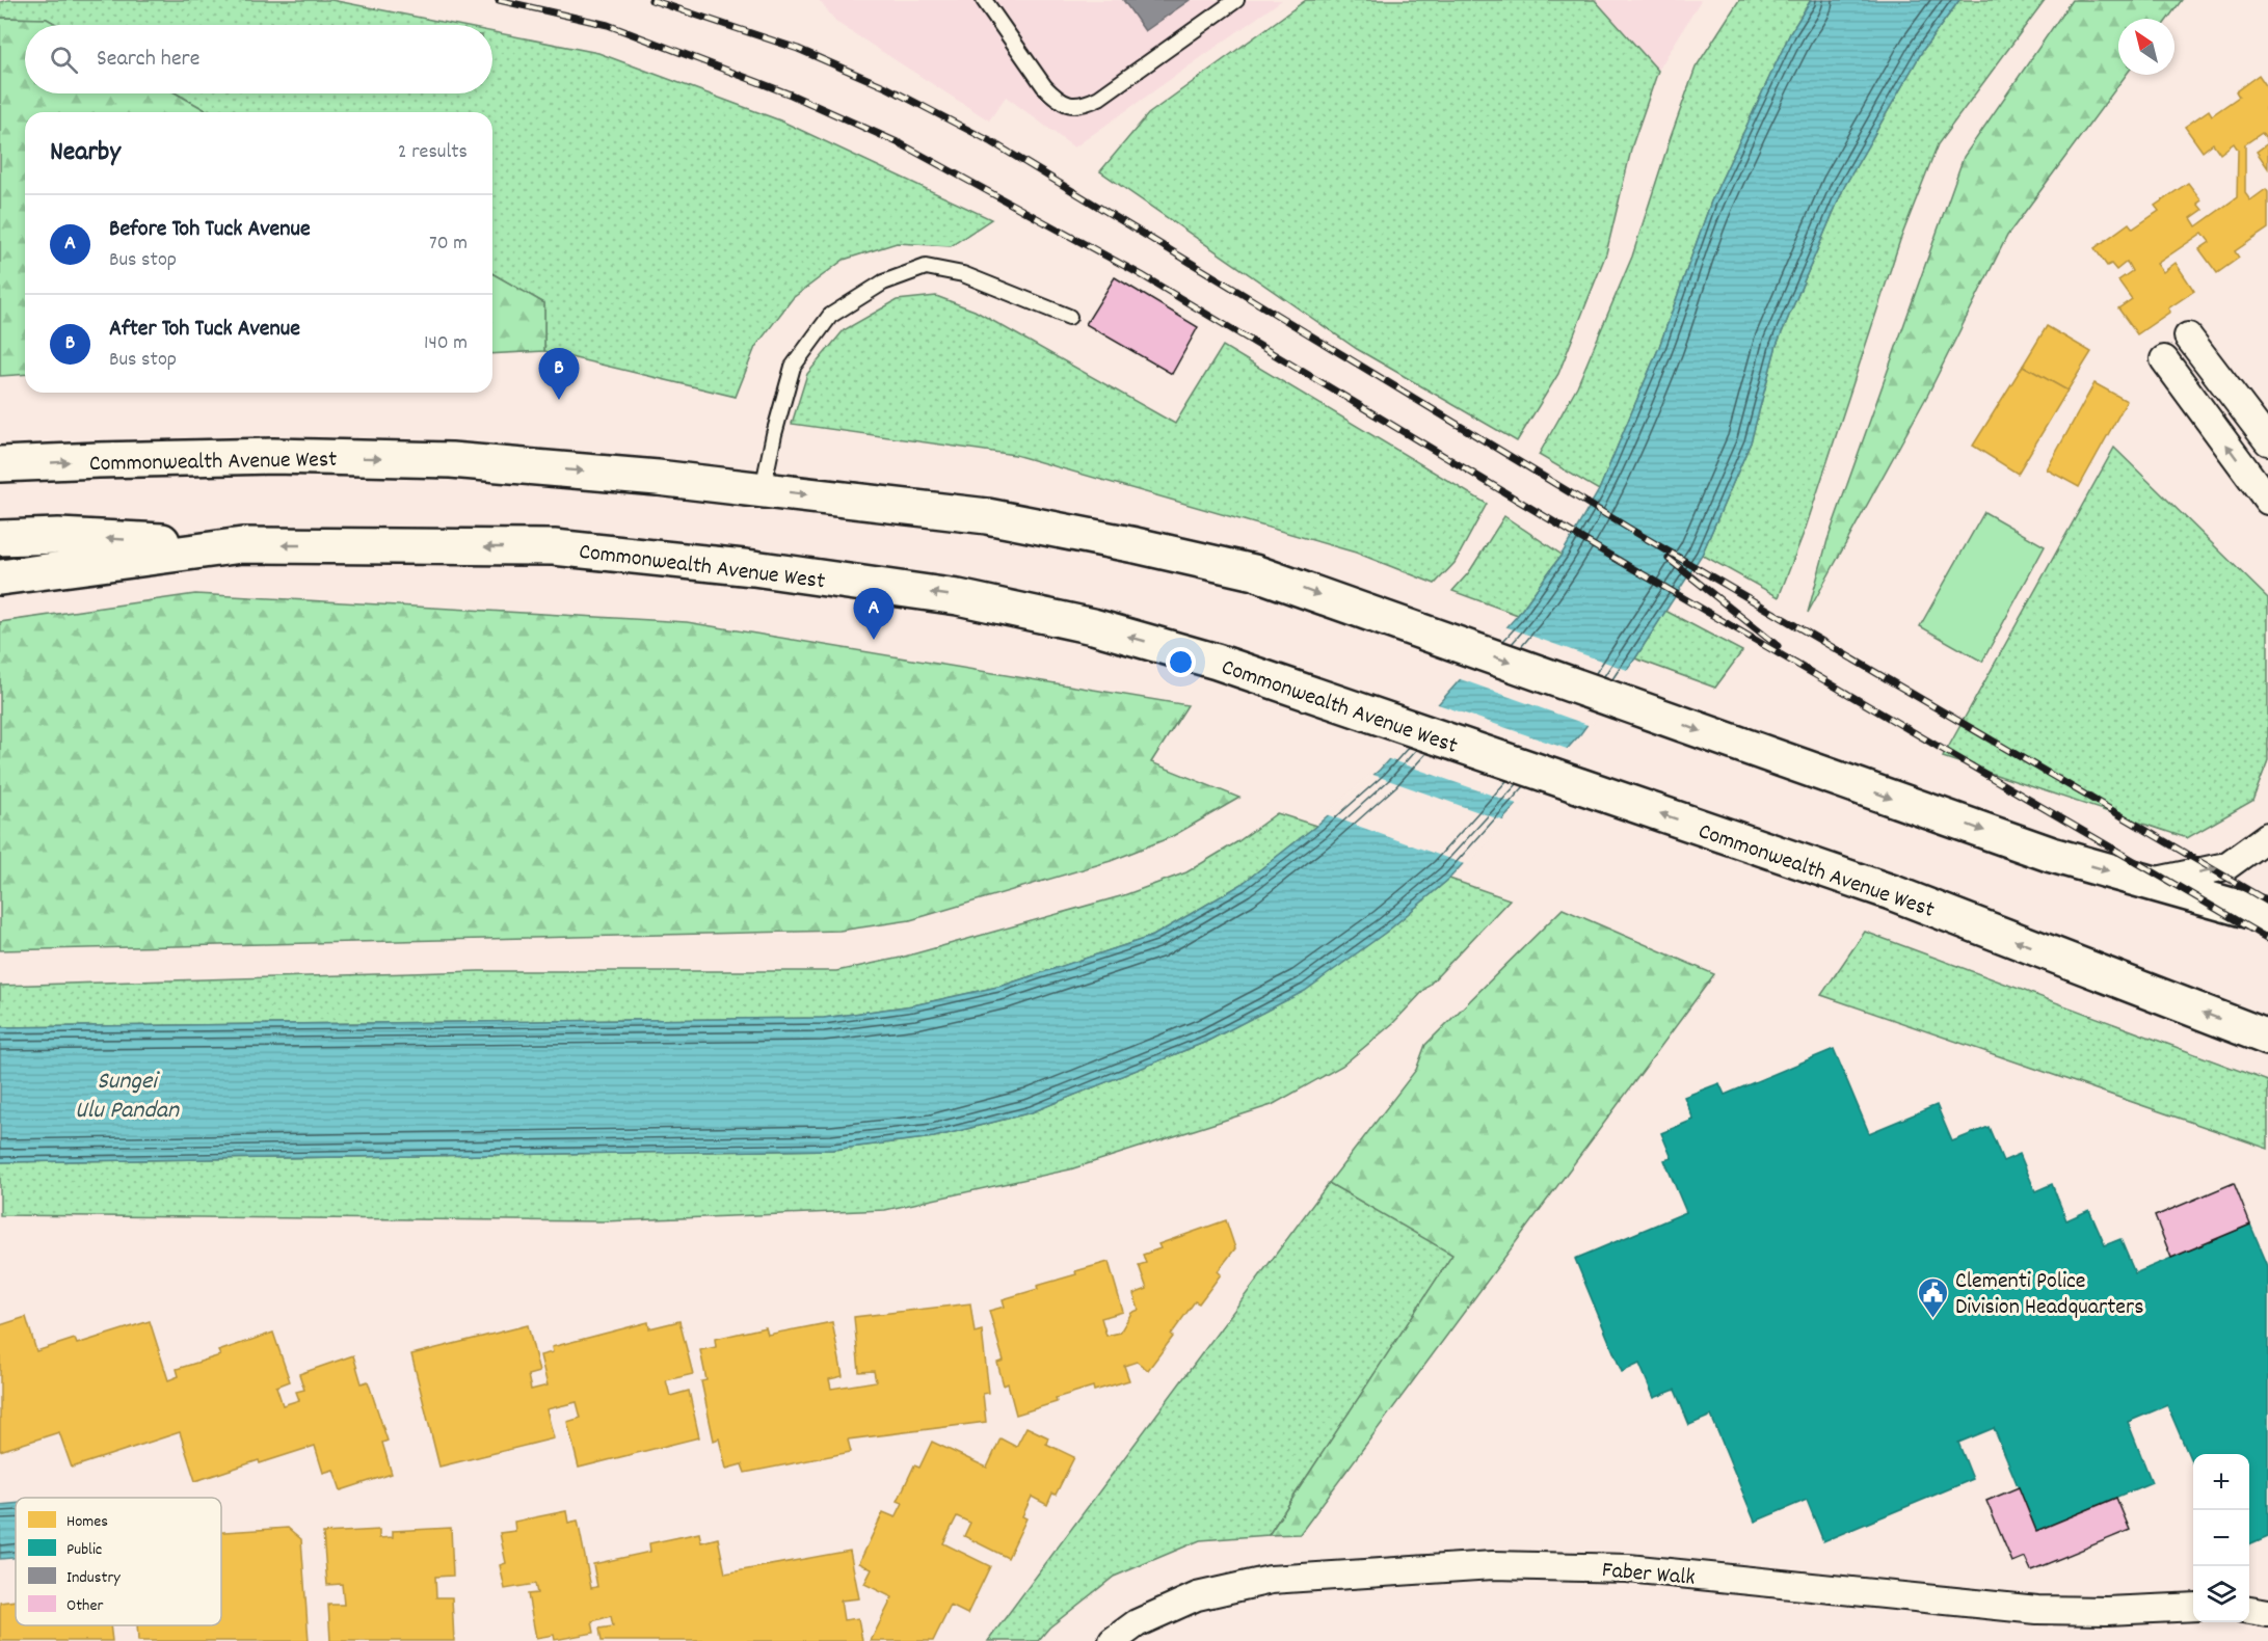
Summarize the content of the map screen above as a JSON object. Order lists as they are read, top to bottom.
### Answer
{
  "streets": {
    "main road": ["Commonwealth Avenue West"],
    "street": ["Faber Walk"]
  },
  "water": ["Sungei Ulu Pandan"],
  "places": {
    "public building": ["Clementi Police Division Headquarters"]
  },
  "legend": [
    "Homes",
    "Public",
    "Industry",
    "Other"
  ],
  "north": "top left",
  "page": {
    "search": "Search here",
    "heading": ["Nearby", "2 results"],
    "list": [
      {
        "mark": "A",
        "name": "Before Toh Tuck Avenue",
        "note": "Bus stop",
        "value": "70 m"
      },
      {
        "mark": "B",
        "name": "After Toh Tuck Avenue",
        "note": "Bus stop",
        "value": "140 m"
      }
    ],
    "pins": ["B", "A"],
    "map_buttons": ["+", "−"]
  }
}
